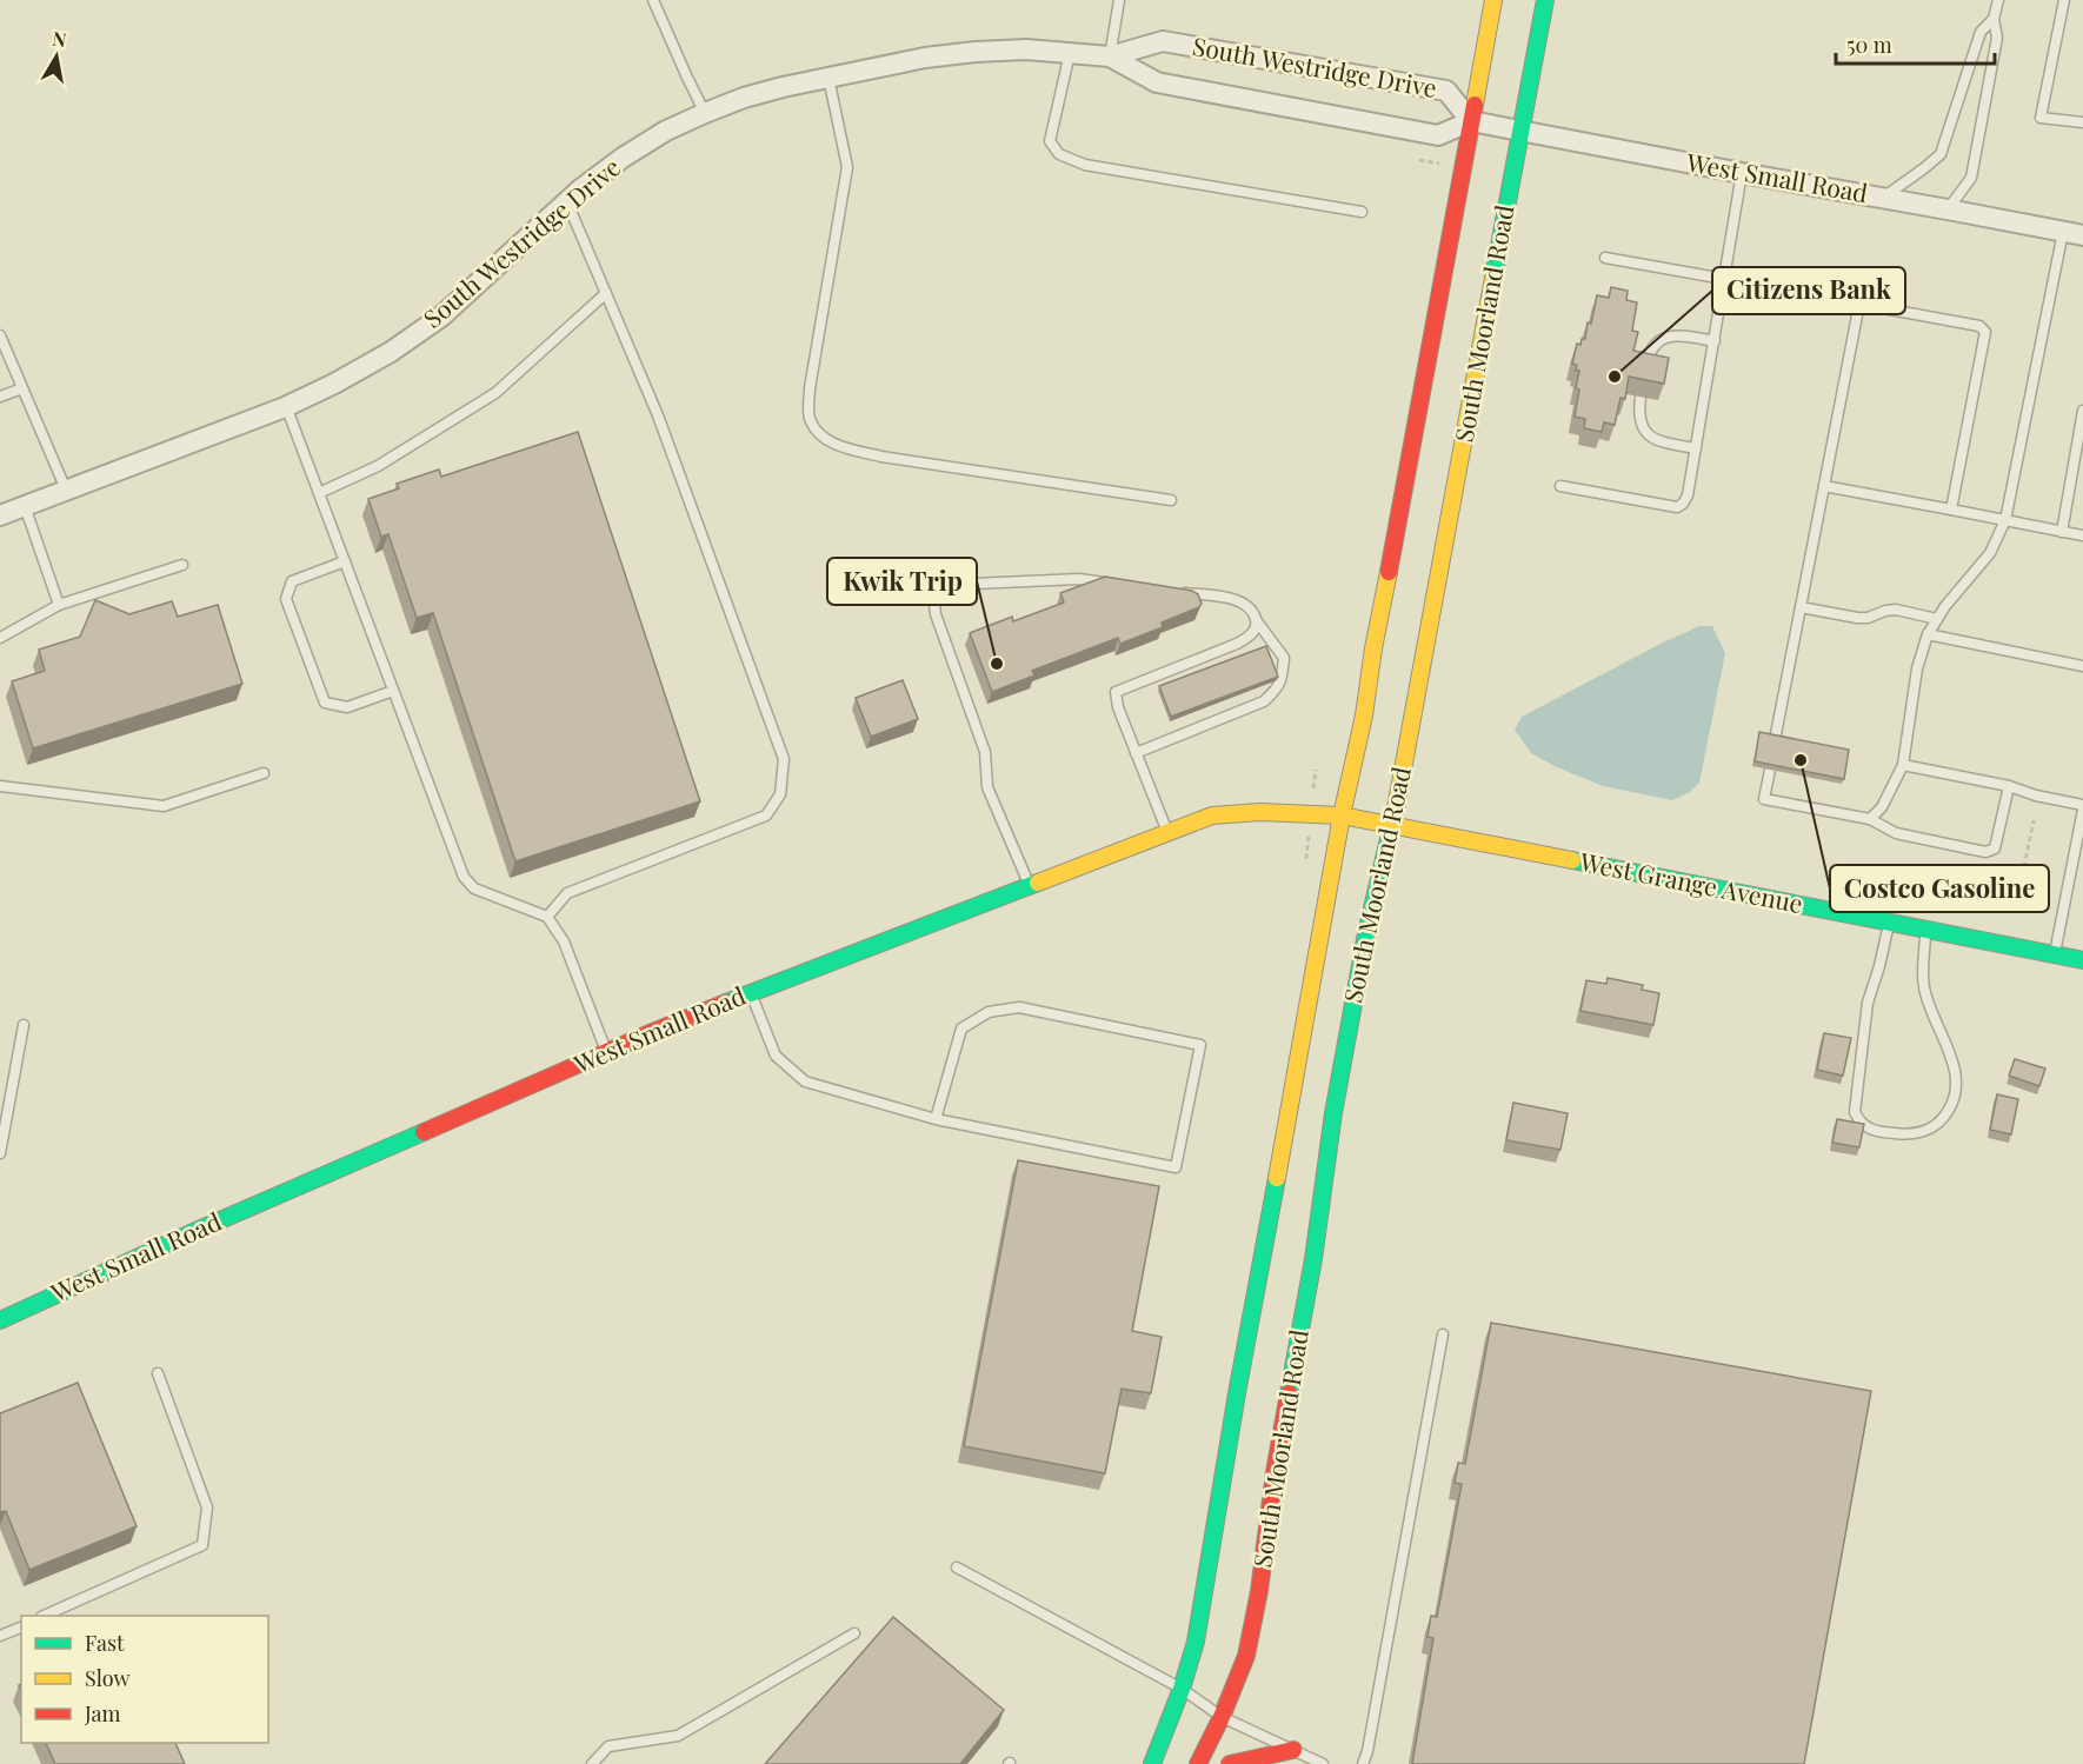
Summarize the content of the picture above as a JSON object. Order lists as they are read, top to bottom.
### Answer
{
  "streets": {
    "main road": ["West Small Road", "South Moorland Road", "West Grange Avenue"],
    "street": ["South Westridge Drive"]
  },
  "crossings": [
    ["South Westridge Drive", "West Small Road"],
    ["South Westridge Drive", "South Moorland Road"],
    ["West Small Road", "South Moorland Road"],
    ["West Small Road", "West Grange Avenue"],
    ["South Moorland Road", "West Grange Avenue"]
  ],
  "places": ["Citizens Bank", "Kwik Trip", "Costco Gasoline"],
  "legend": ["Fast", "Slow", "Jam"],
  "scale_bar": "50 m",
  "north": "top"
}
